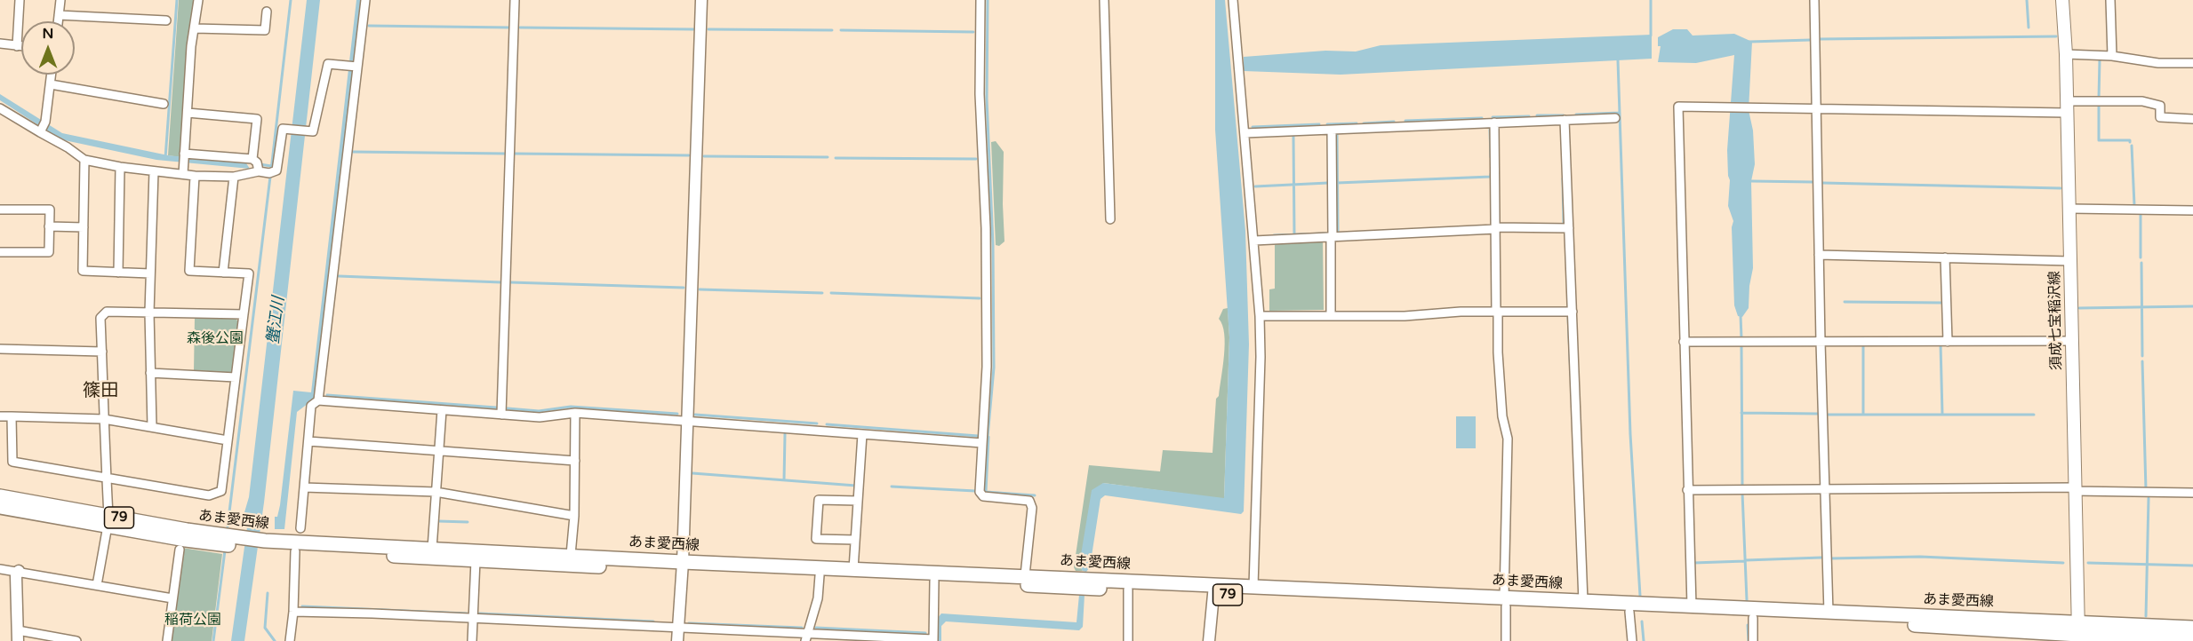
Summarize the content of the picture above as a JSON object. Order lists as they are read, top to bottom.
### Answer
{
  "streets": {
    "main road": ["須成七宝稲沢線", "79", "あま愛西線"]
  },
  "crossings": [
    ["須成七宝稲沢線", "あま愛西線"]
  ],
  "districts": ["篠田"],
  "water": ["蟹江川"],
  "parks": ["森後公園", "稲荷公園"],
  "north": "top"
}
